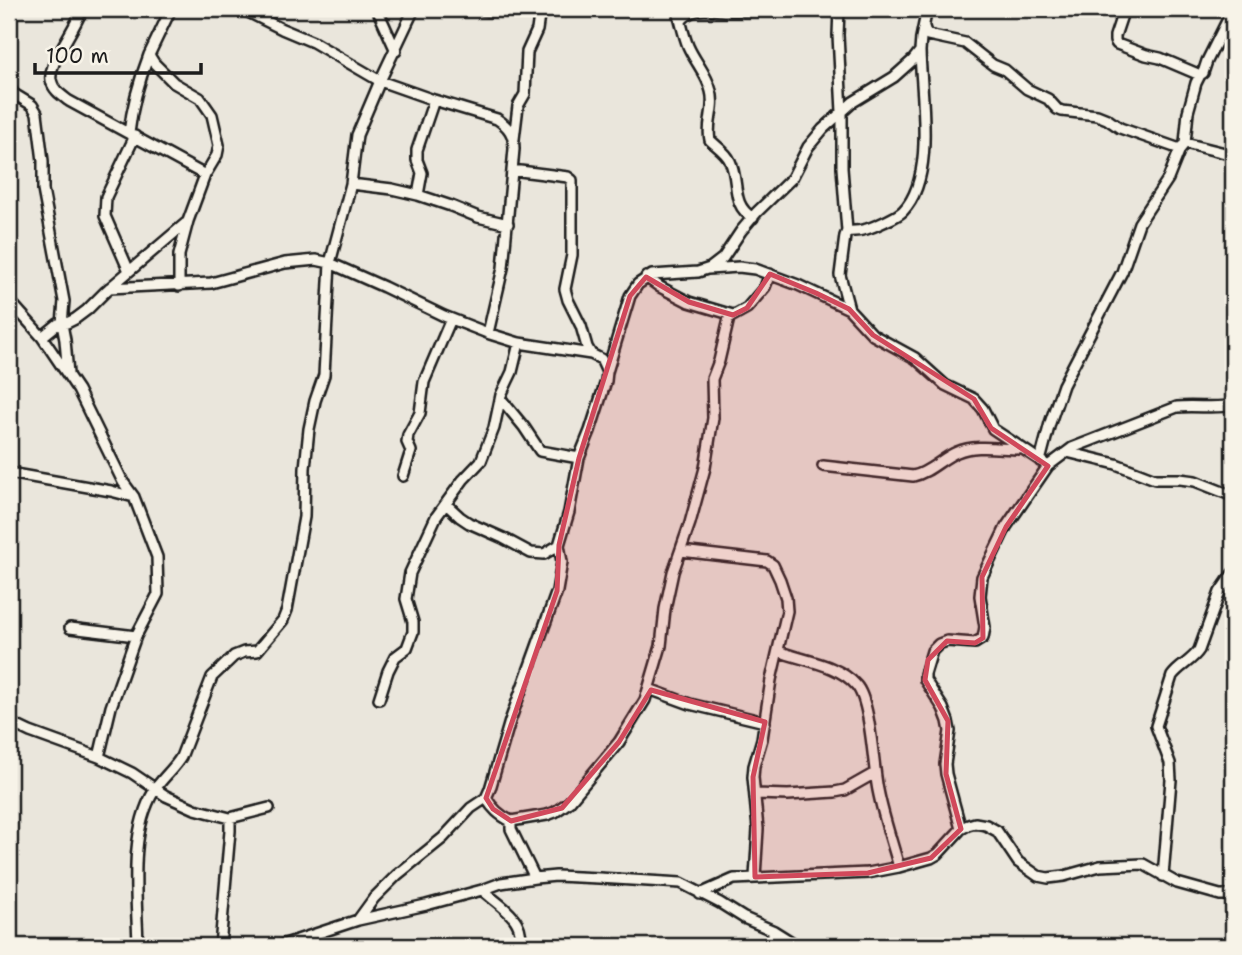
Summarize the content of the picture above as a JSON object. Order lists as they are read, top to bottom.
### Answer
{
  "scale_bar": "100 m"
}
